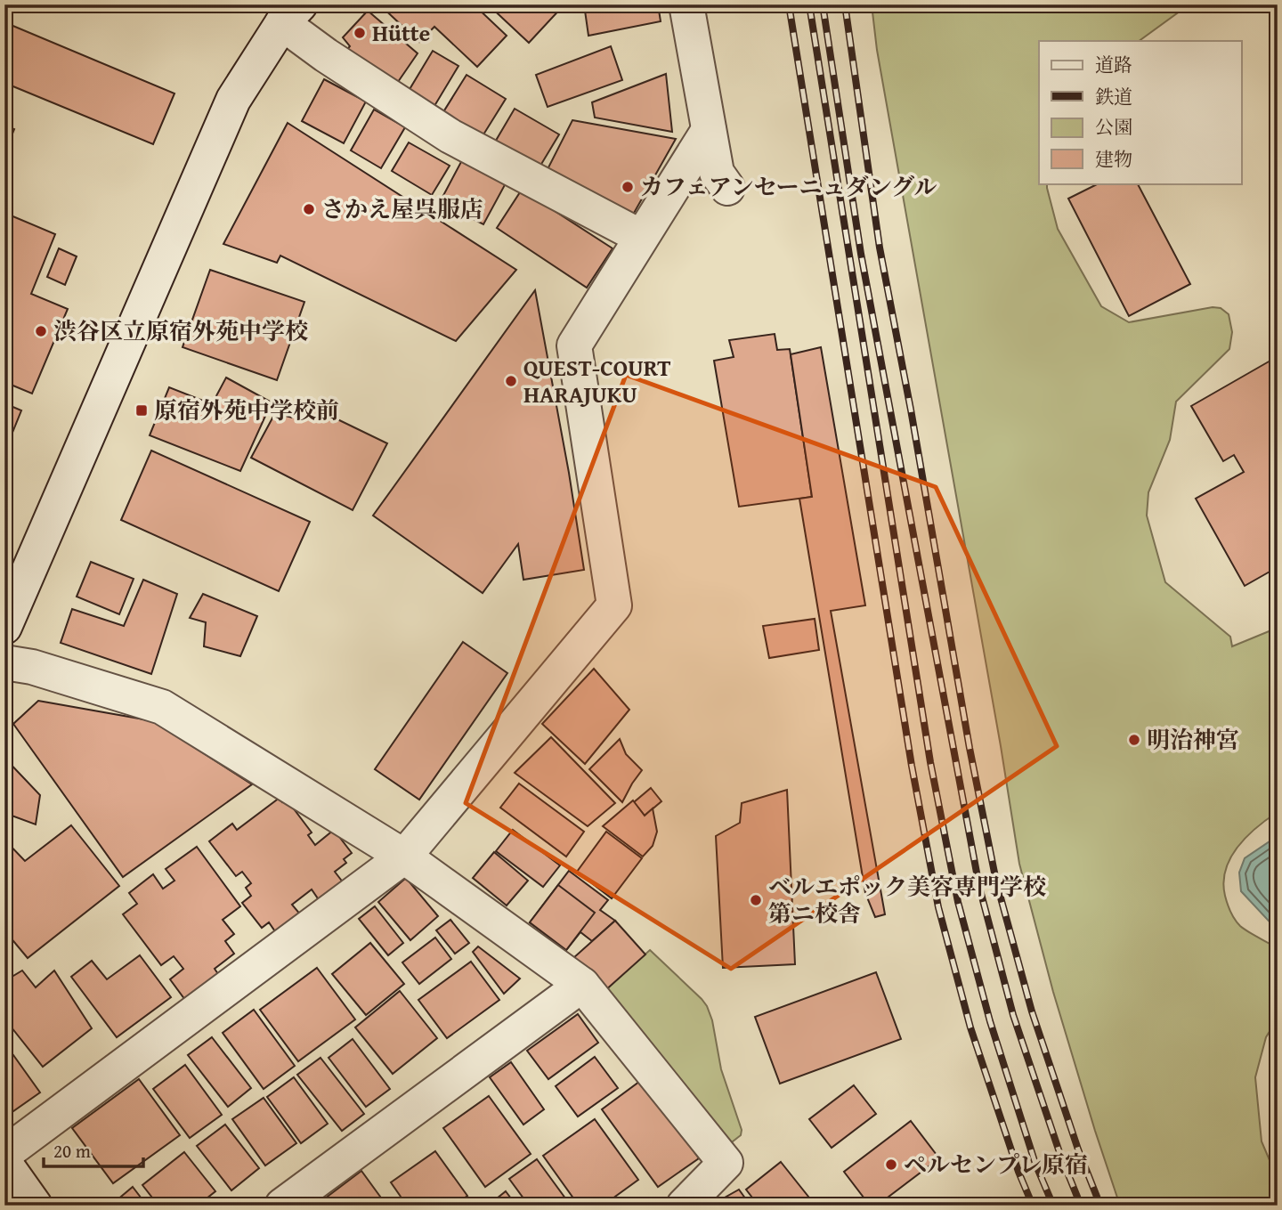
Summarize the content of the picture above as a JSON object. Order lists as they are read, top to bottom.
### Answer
{
  "places": {
    "other": [
      "Hütte",
      "カフェアンセーニュダングル",
      "さかえ屋呉服店",
      "渋谷区立原宿外苑中学校",
      "QUEST-COURT HARAJUKU",
      "明治神宮",
      "ベルエポック美容専門学校 第ニ校舎",
      "ペルセンプレ原宿"
    ],
    "transit": ["原宿外苑中学校前"]
  },
  "legend": [
    "道路",
    "鉄道",
    "公園",
    "建物"
  ],
  "scale_bar": "20 m"
}
